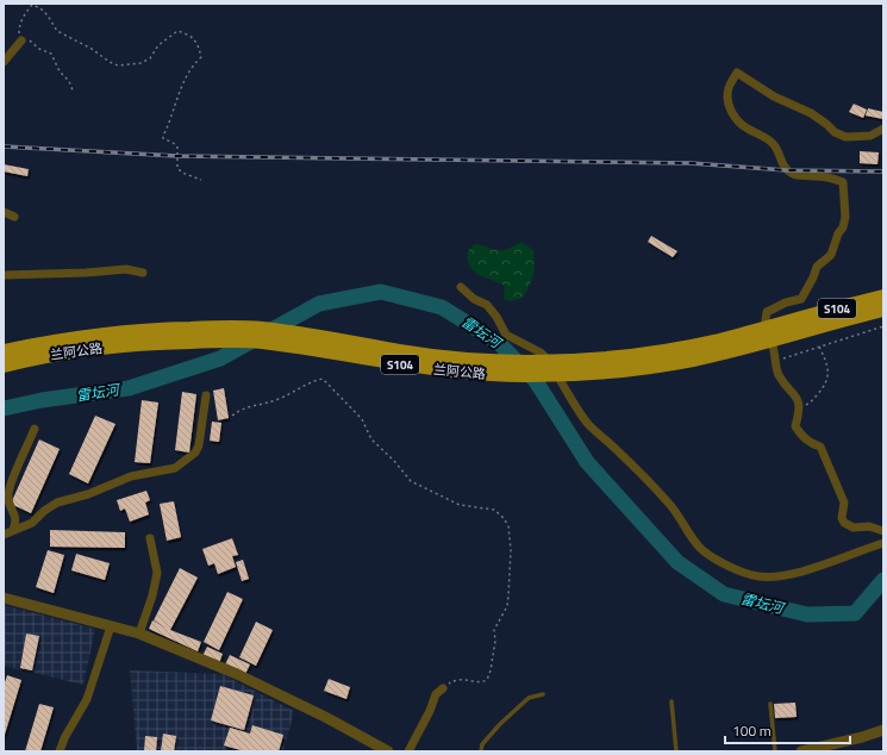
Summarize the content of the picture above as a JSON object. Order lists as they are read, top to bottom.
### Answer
{
  "streets": {
    "highway": ["S104", "兰阿公路"]
  },
  "water": ["雷坛河"],
  "scale_bar": "100 m"
}
